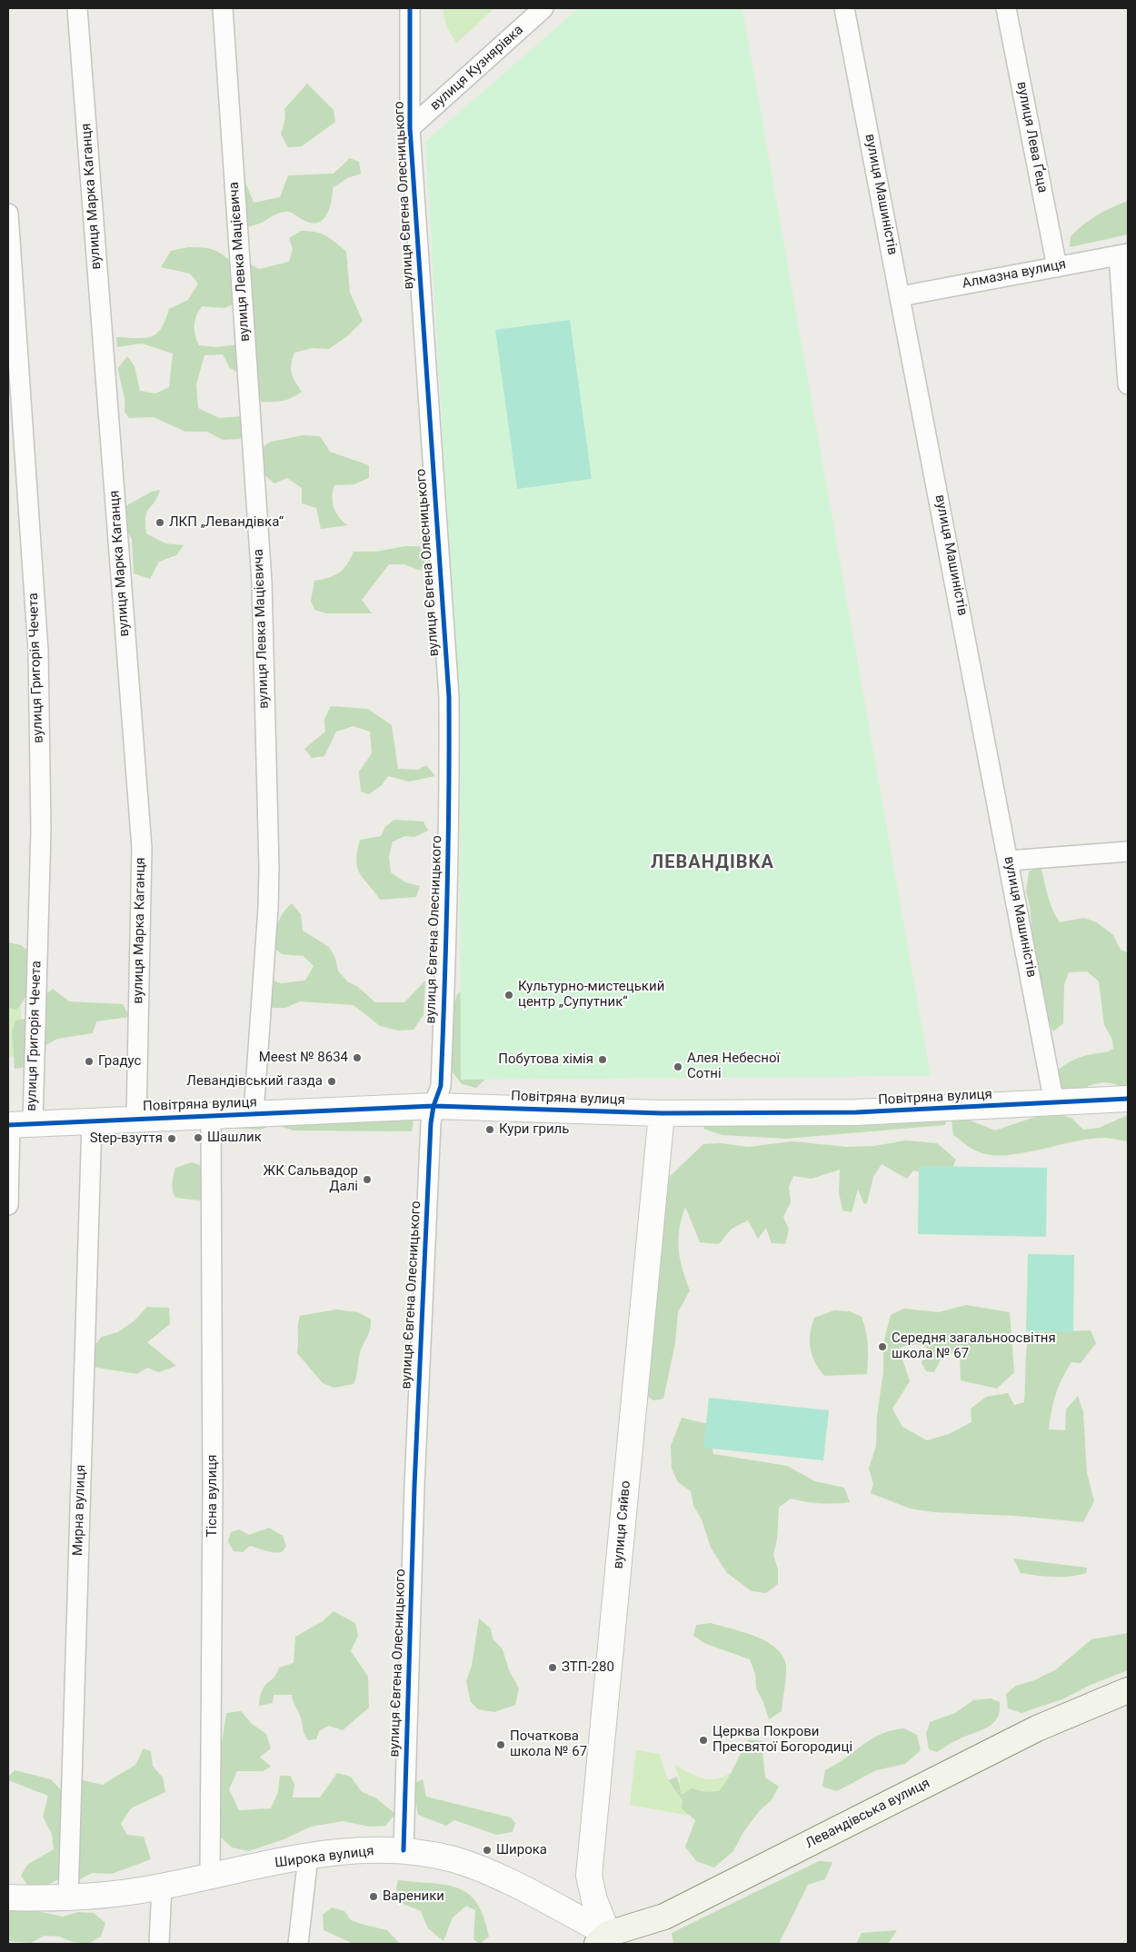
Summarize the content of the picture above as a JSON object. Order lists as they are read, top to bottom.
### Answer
{
  "streets": {
    "main road": ["Левандівська вулиця"],
    "street": [
      "вулиця Кузнярівка",
      "вулиця Лева Ґеца",
      "вулиця Машиністів",
      "вулиця Євгена Олесницького",
      "вулиця Марка Каганця",
      "вулиця Левка Мацієвича",
      "Алмазна вулиця",
      "вулиця Григорія Чечета",
      "Повітряна вулиця",
      "Тісна вулиця",
      "Мирна вулиця",
      "вулиця Сяйво",
      "Широка вулиця"
    ]
  },
  "crossings": [
    ["вулиця Кузнярівка", "вулиця Євгена Олесницького"],
    ["вулиця Лева Ґеца", "Алмазна вулиця"],
    ["вулиця Машиністів", "Алмазна вулиця"],
    ["вулиця Машиністів", "Повітряна вулиця"],
    ["вулиця Євгена Олесницького", "Повітряна вулиця"],
    ["вулиця Євгена Олесницького", "Широка вулиця"],
    ["вулиця Марка Каганця", "Повітряна вулиця"],
    ["вулиця Левка Мацієвича", "Повітряна вулиця"],
    ["вулиця Григорія Чечета", "Повітряна вулиця"],
    ["Повітряна вулиця", "Тісна вулиця"],
    ["Повітряна вулиця", "Мирна вулиця"],
    ["Повітряна вулиця", "вулиця Сяйво"],
    ["Тісна вулиця", "Широка вулиця"],
    ["Мирна вулиця", "Широка вулиця"],
    ["вулиця Сяйво", "Левандівська вулиця"],
    ["вулиця Сяйво", "Широка вулиця"],
    ["Левандівська вулиця", "Широка вулиця"]
  ],
  "districts": ["ЛЕВАНДІВКА"],
  "places": [
    "ЛКП „Левандівка“",
    "Культурно-мистецький центр „Супутник“",
    "Meest № 8634",
    "Побутова хімія",
    "Градус",
    "Алея Небесної Сотні",
    "Левандівський газда",
    "Кури гриль",
    "Шашлик",
    "Step-взуття",
    "ЖК Сальвадор Далі",
    "Середня загальноосвітня школа № 67",
    "ЗТП-280",
    "Церква Покрови Пресвятої Богородиці",
    "Початкова школа № 67",
    "Широка",
    "Вареники"
  ]
}
